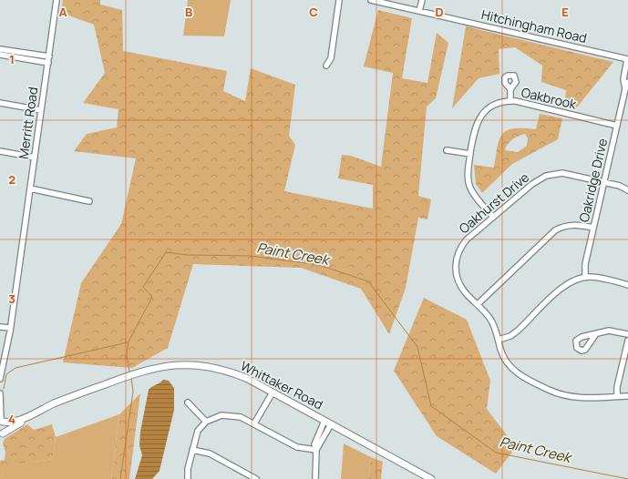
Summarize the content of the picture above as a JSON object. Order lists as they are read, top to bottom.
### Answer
{
  "streets": {
    "main road": ["Whittaker Road"],
    "street": [
      "Hitchingham Road",
      "Oakbrook",
      "Merritt Road",
      "Oakridge Drive",
      "Oakhurst Drive"
    ]
  },
  "crossings": [
    ["Hitchingham Road", "Oakridge Drive"],
    ["Oakbrook", "Oakridge Drive"],
    ["Oakbrook", "Oakhurst Drive"],
    ["Oakridge Drive", "Oakhurst Drive"]
  ],
  "water": ["Paint Creek"],
  "grid": {
    "columns": [
      "A",
      "B",
      "C",
      "D",
      "E"
    ],
    "rows": [
      "1",
      "2",
      "3",
      "4"
    ]
  }
}
